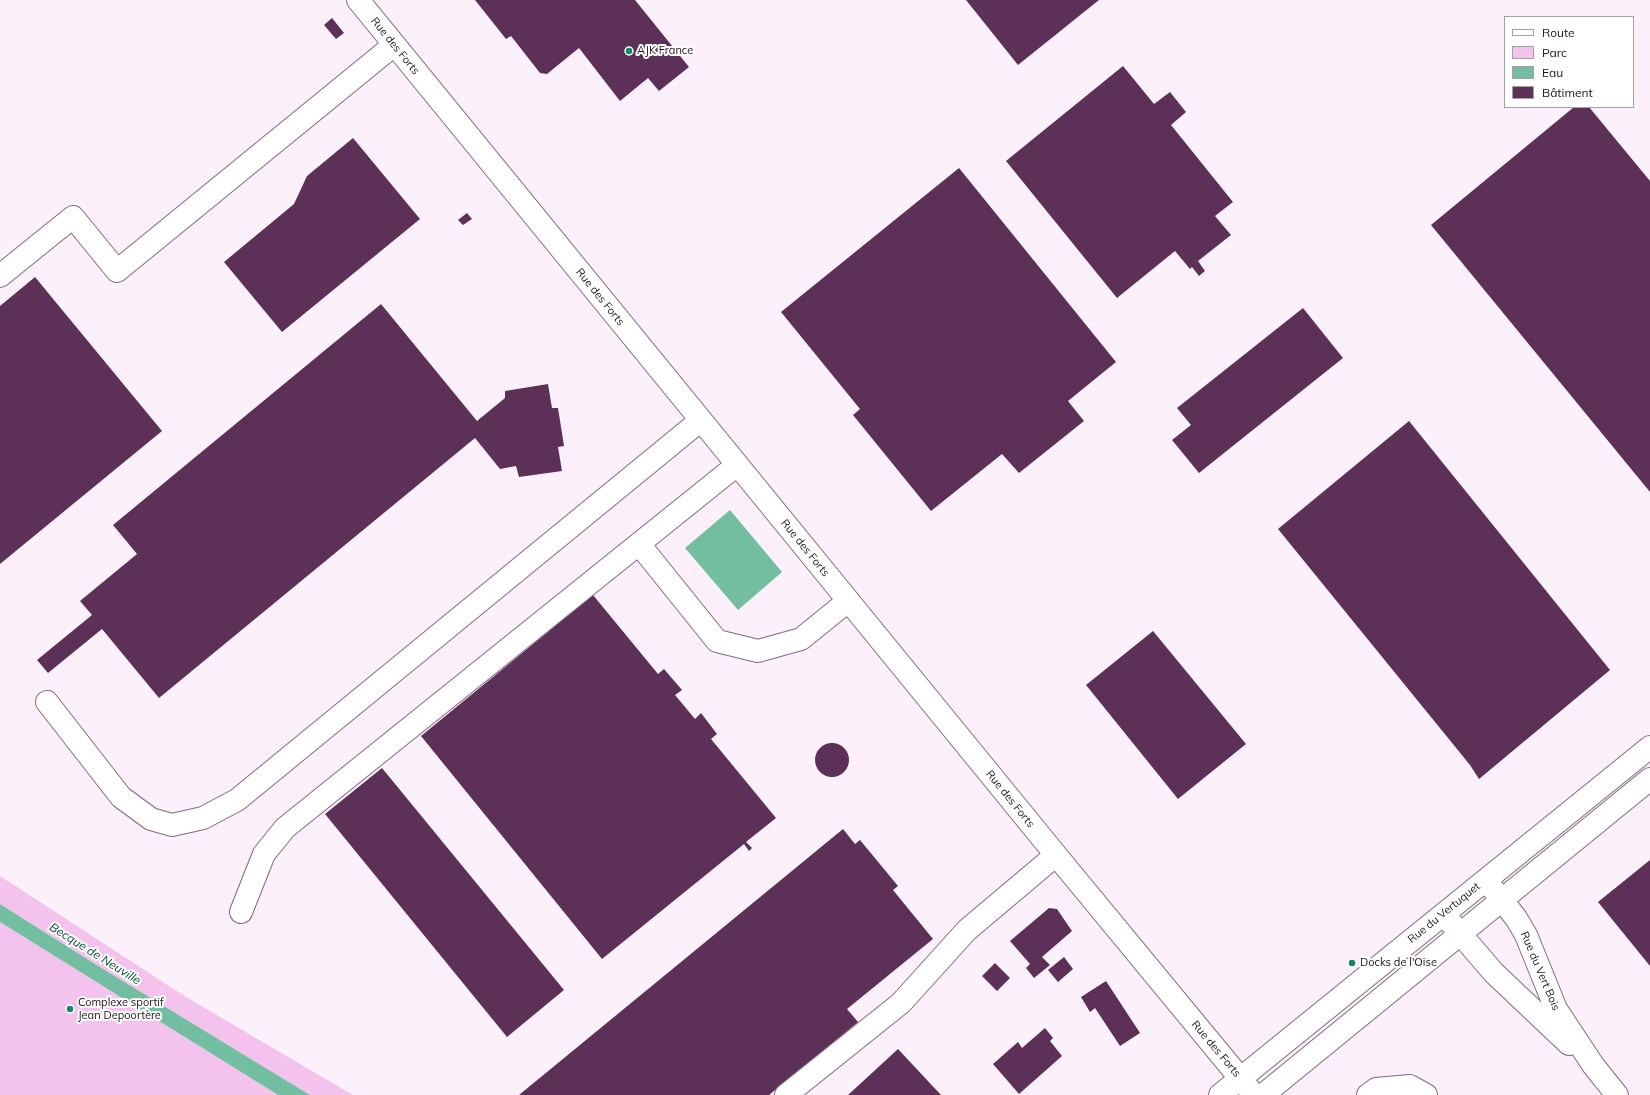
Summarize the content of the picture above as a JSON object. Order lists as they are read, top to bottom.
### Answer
{
  "streets": {
    "street": ["Rue des Forts", "Rue du Vertuquet", "Rue du Vert Bois"]
  },
  "crossings": [
    ["Rue des Forts", "Rue du Vertuquet"],
    ["Rue du Vertuquet", "Rue du Vert Bois"]
  ],
  "water": ["Becque de Neuville"],
  "places": ["AJK France", "Docks de l'Oise", "Complexe sportif Jean Depoortère"],
  "legend": [
    "Route",
    "Parc",
    "Eau",
    "Bâtiment"
  ]
}
